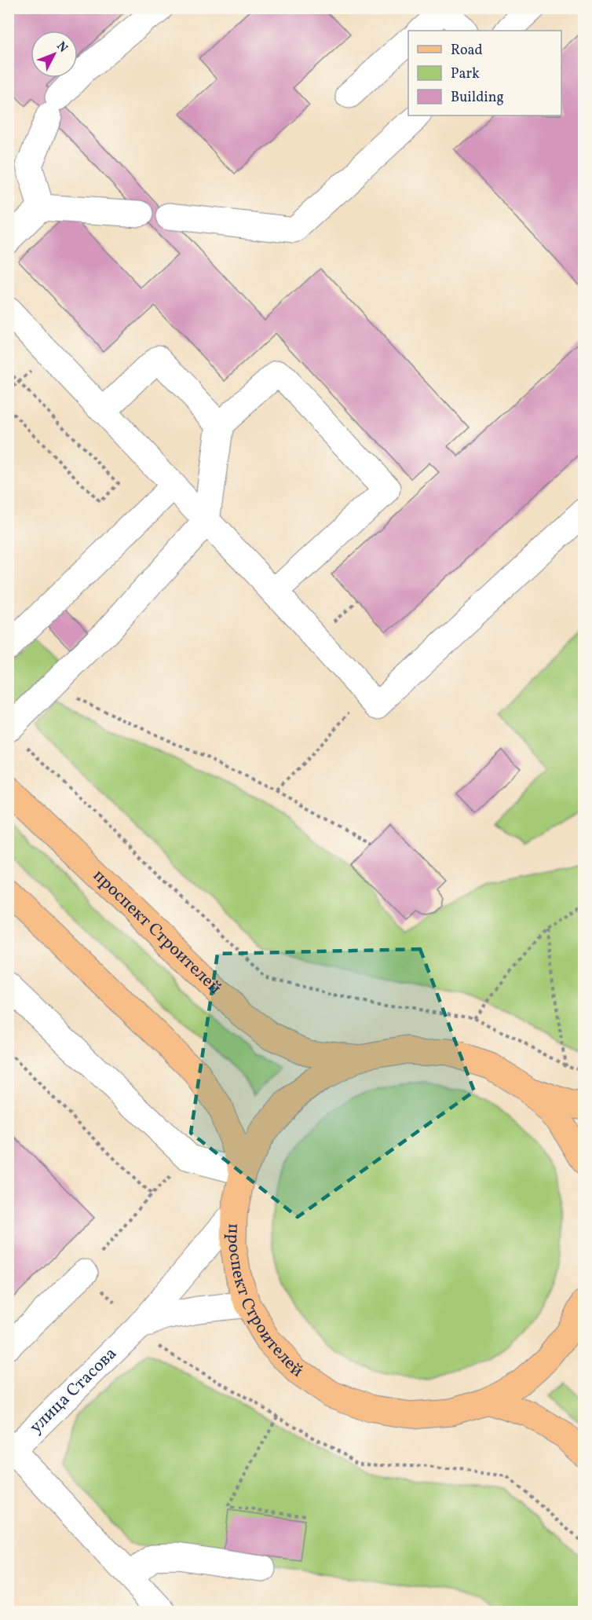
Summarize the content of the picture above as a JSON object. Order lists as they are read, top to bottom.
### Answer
{
  "streets": {
    "main road": ["проспект Строителей"],
    "street": ["улица Стасова"]
  },
  "crossings": [
    ["проспект Строителей", "улица Стасова"]
  ],
  "legend": ["Road", "Park", "Building"],
  "north": "top right"
}
